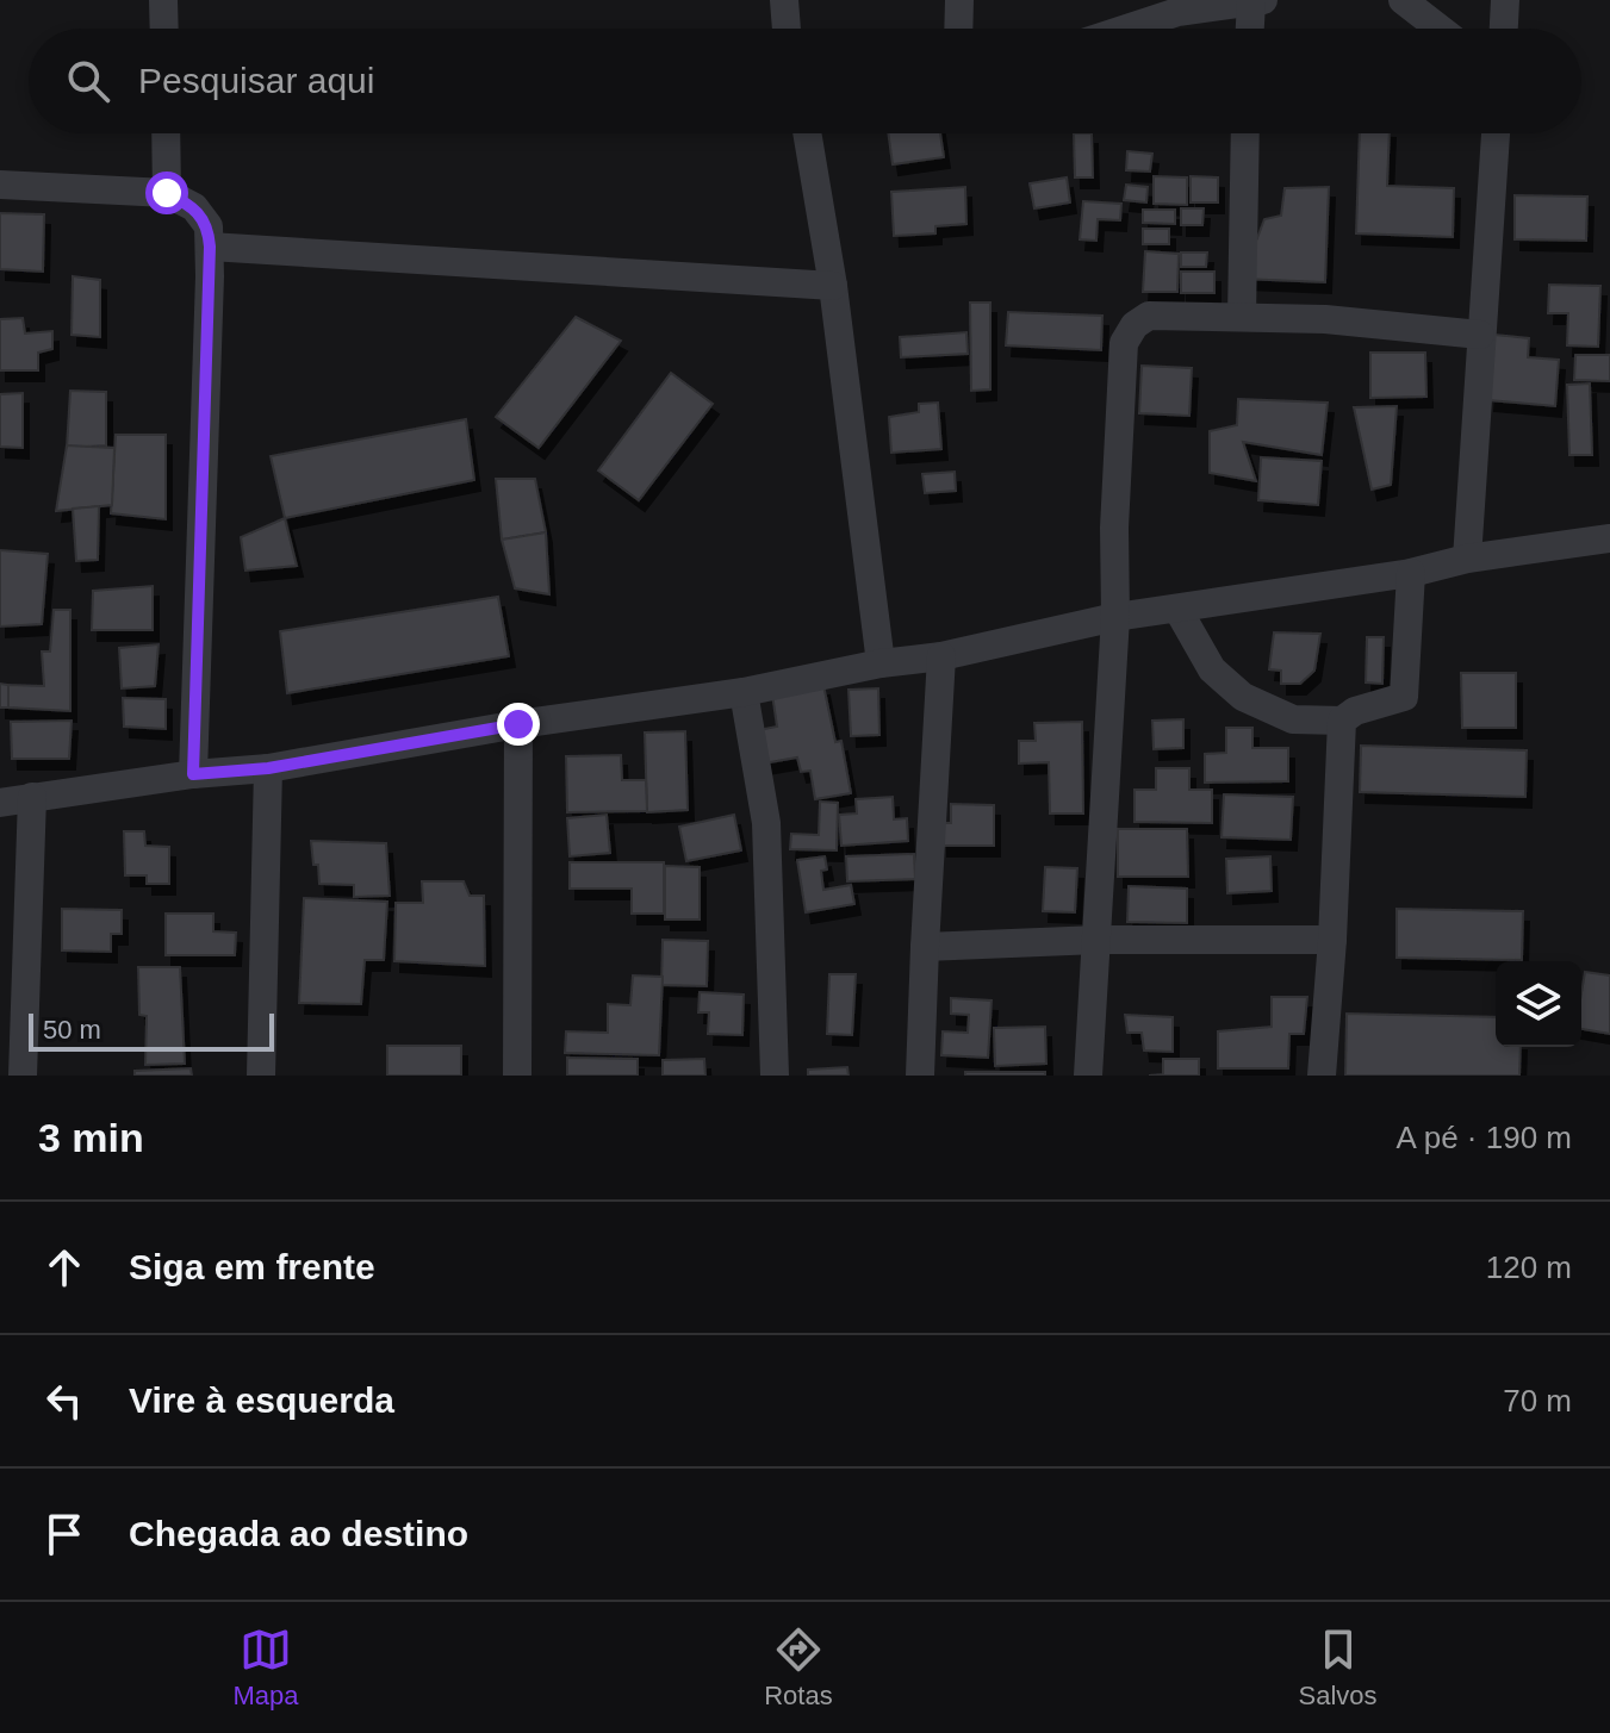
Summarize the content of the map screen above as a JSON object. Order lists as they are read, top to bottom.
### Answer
{
  "scale_bar": "50 m",
  "page": {
    "search": "Pesquisar aqui",
    "scale": "50 m",
    "heading": ["3 min", "A pé · 190 m"],
    "list": [
      ["Siga em frente", "120 m"],
      ["Vire à esquerda", "70 m"],
      "Chegada ao destino"
    ],
    "nav": ["Mapa", "Rotas", "Salvos"]
  }
}
